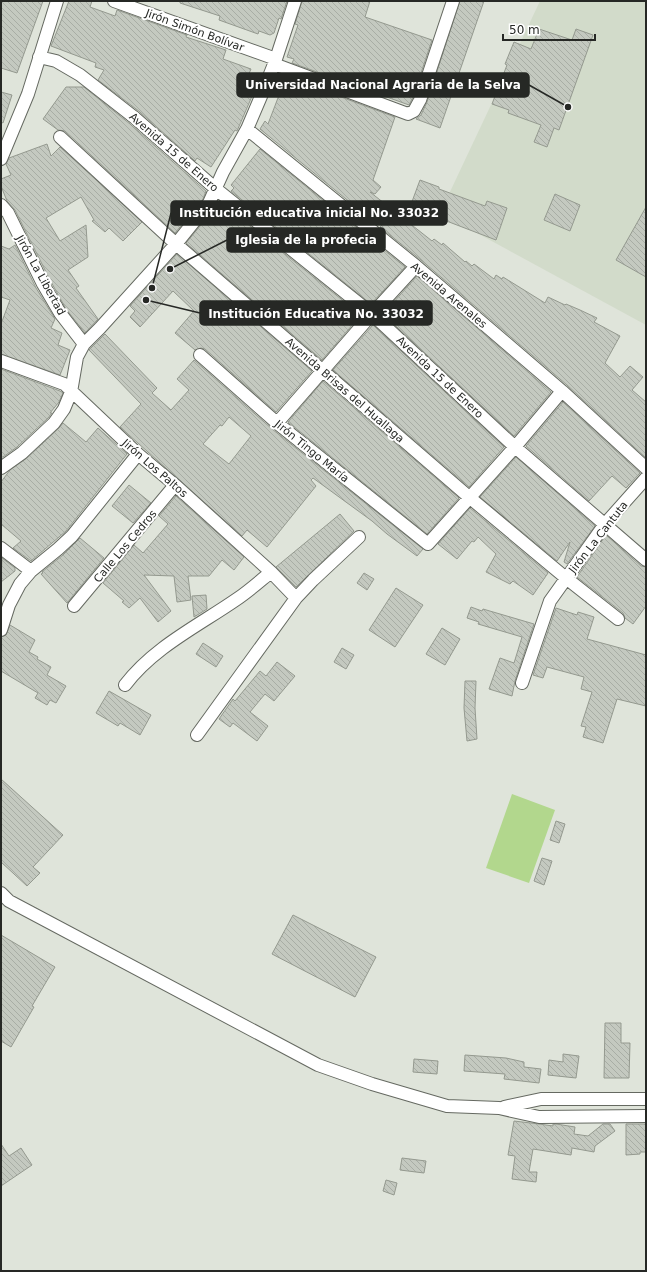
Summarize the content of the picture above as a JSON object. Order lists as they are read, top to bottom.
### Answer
{
  "streets": {
    "street": [
      "Jirón Simón Bolívar",
      "Avenida 15 de Enero",
      "Jirón La Libertad",
      "Avenida Arenales",
      "Avenida Brisas del Huallaga",
      "Jirón Tingo María",
      "Jirón Los Paltos",
      "Jirón La Cantuta",
      "Calle Los Cedros"
    ]
  },
  "crossings": [
    ["Avenida 15 de Enero", "Jirón La Cantuta"],
    ["Avenida Brisas del Huallaga", "Jirón Tingo María"],
    ["Avenida Brisas del Huallaga", "Jirón La Cantuta"],
    ["Jirón Los Paltos", "Calle Los Cedros"]
  ],
  "places": [
    "Universidad Nacional Agraria de la Selva",
    "Iglesia de la profecia",
    "Institución educativa inicial No. 33032",
    "Institución Educativa No. 33032"
  ],
  "scale_bar": "50 m"
}
